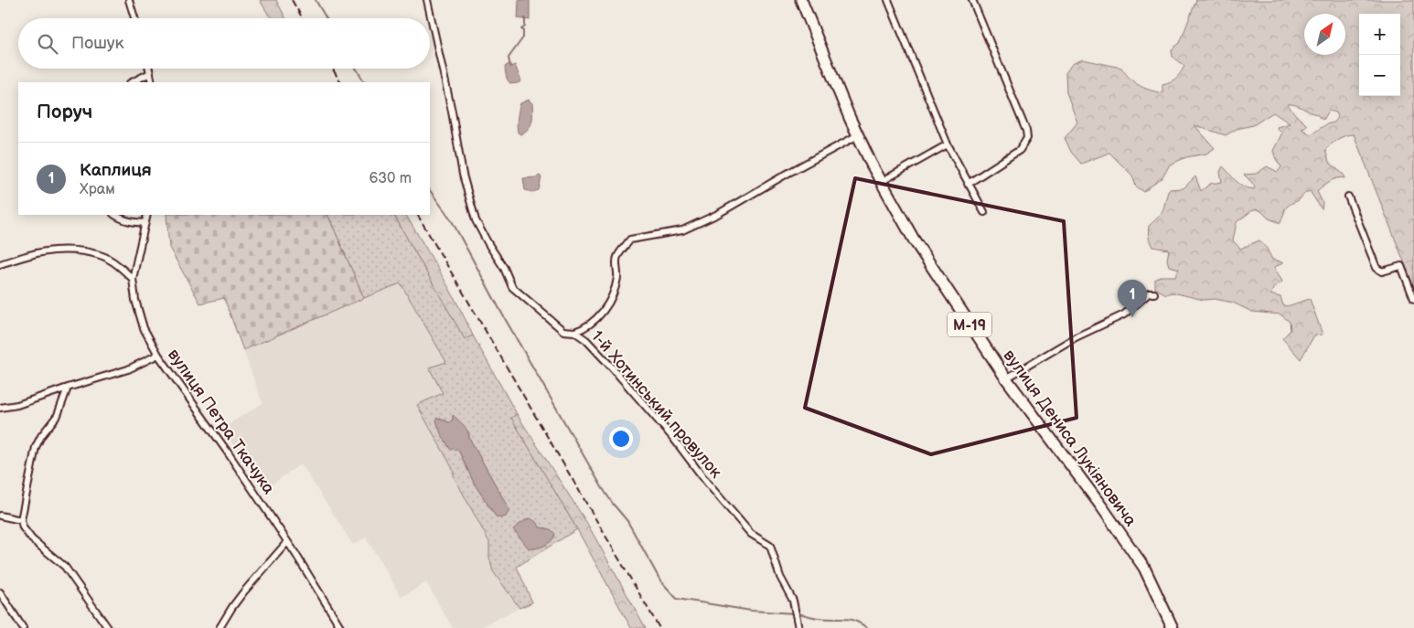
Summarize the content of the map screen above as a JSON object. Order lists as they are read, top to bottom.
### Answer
{
  "streets": {
    "highway": ["М-19", "вулиця Дениса Лукіяновича"],
    "street": ["1-й Хотинський провулок", "вулиця Петра Ткачука"]
  },
  "north": "top right",
  "page": {
    "map_buttons": ["+", "−"],
    "search": "Пошук",
    "heading": "Поруч",
    "list": [
      {
        "mark": "1",
        "name": "Каплиця",
        "note": "Храм",
        "value": "630 m"
      }
    ],
    "pins": "1"
  }
}
